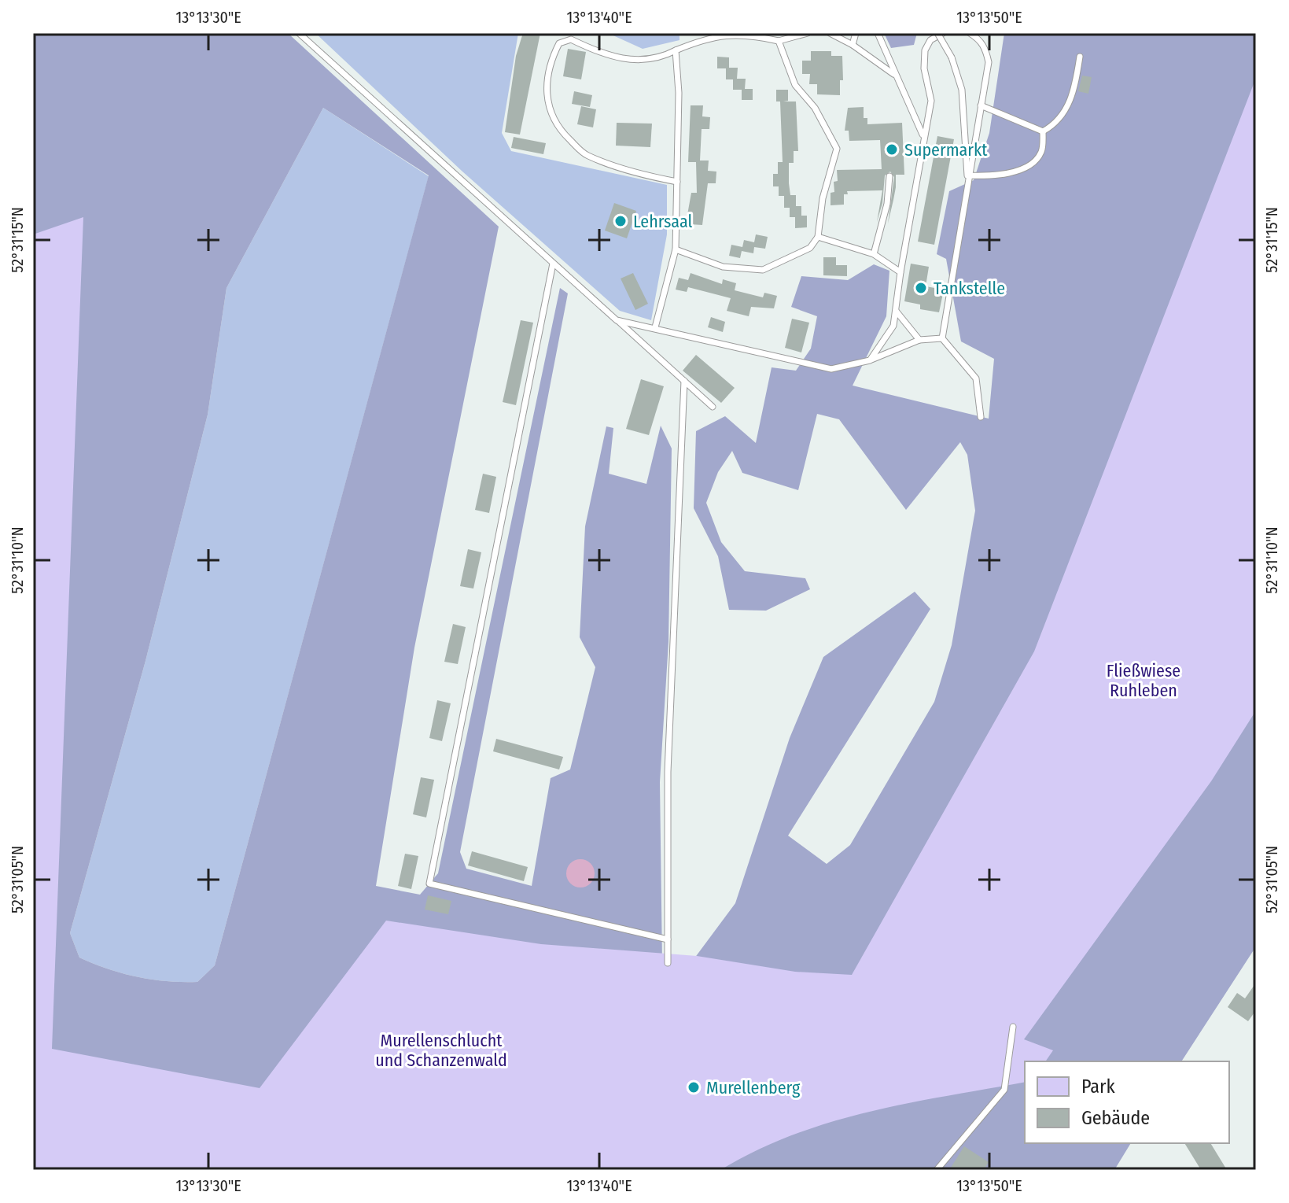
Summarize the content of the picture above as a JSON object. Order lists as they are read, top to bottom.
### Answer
{
  "parks": ["Fließwiese Ruhleben", "Murellenschlucht und Schanzenwald"],
  "places": [
    "Supermarkt",
    "Lehrsaal",
    "Tankstelle",
    "Murellenberg"
  ],
  "legend": ["Park", "Gebäude"],
  "coordinates": [
    "13°13'30\"E",
    "13°13'40\"E",
    "13°13'50\"E",
    "52°31'15\"N",
    "52°31'10\"N",
    "52°31'05\"N"
  ]
}
